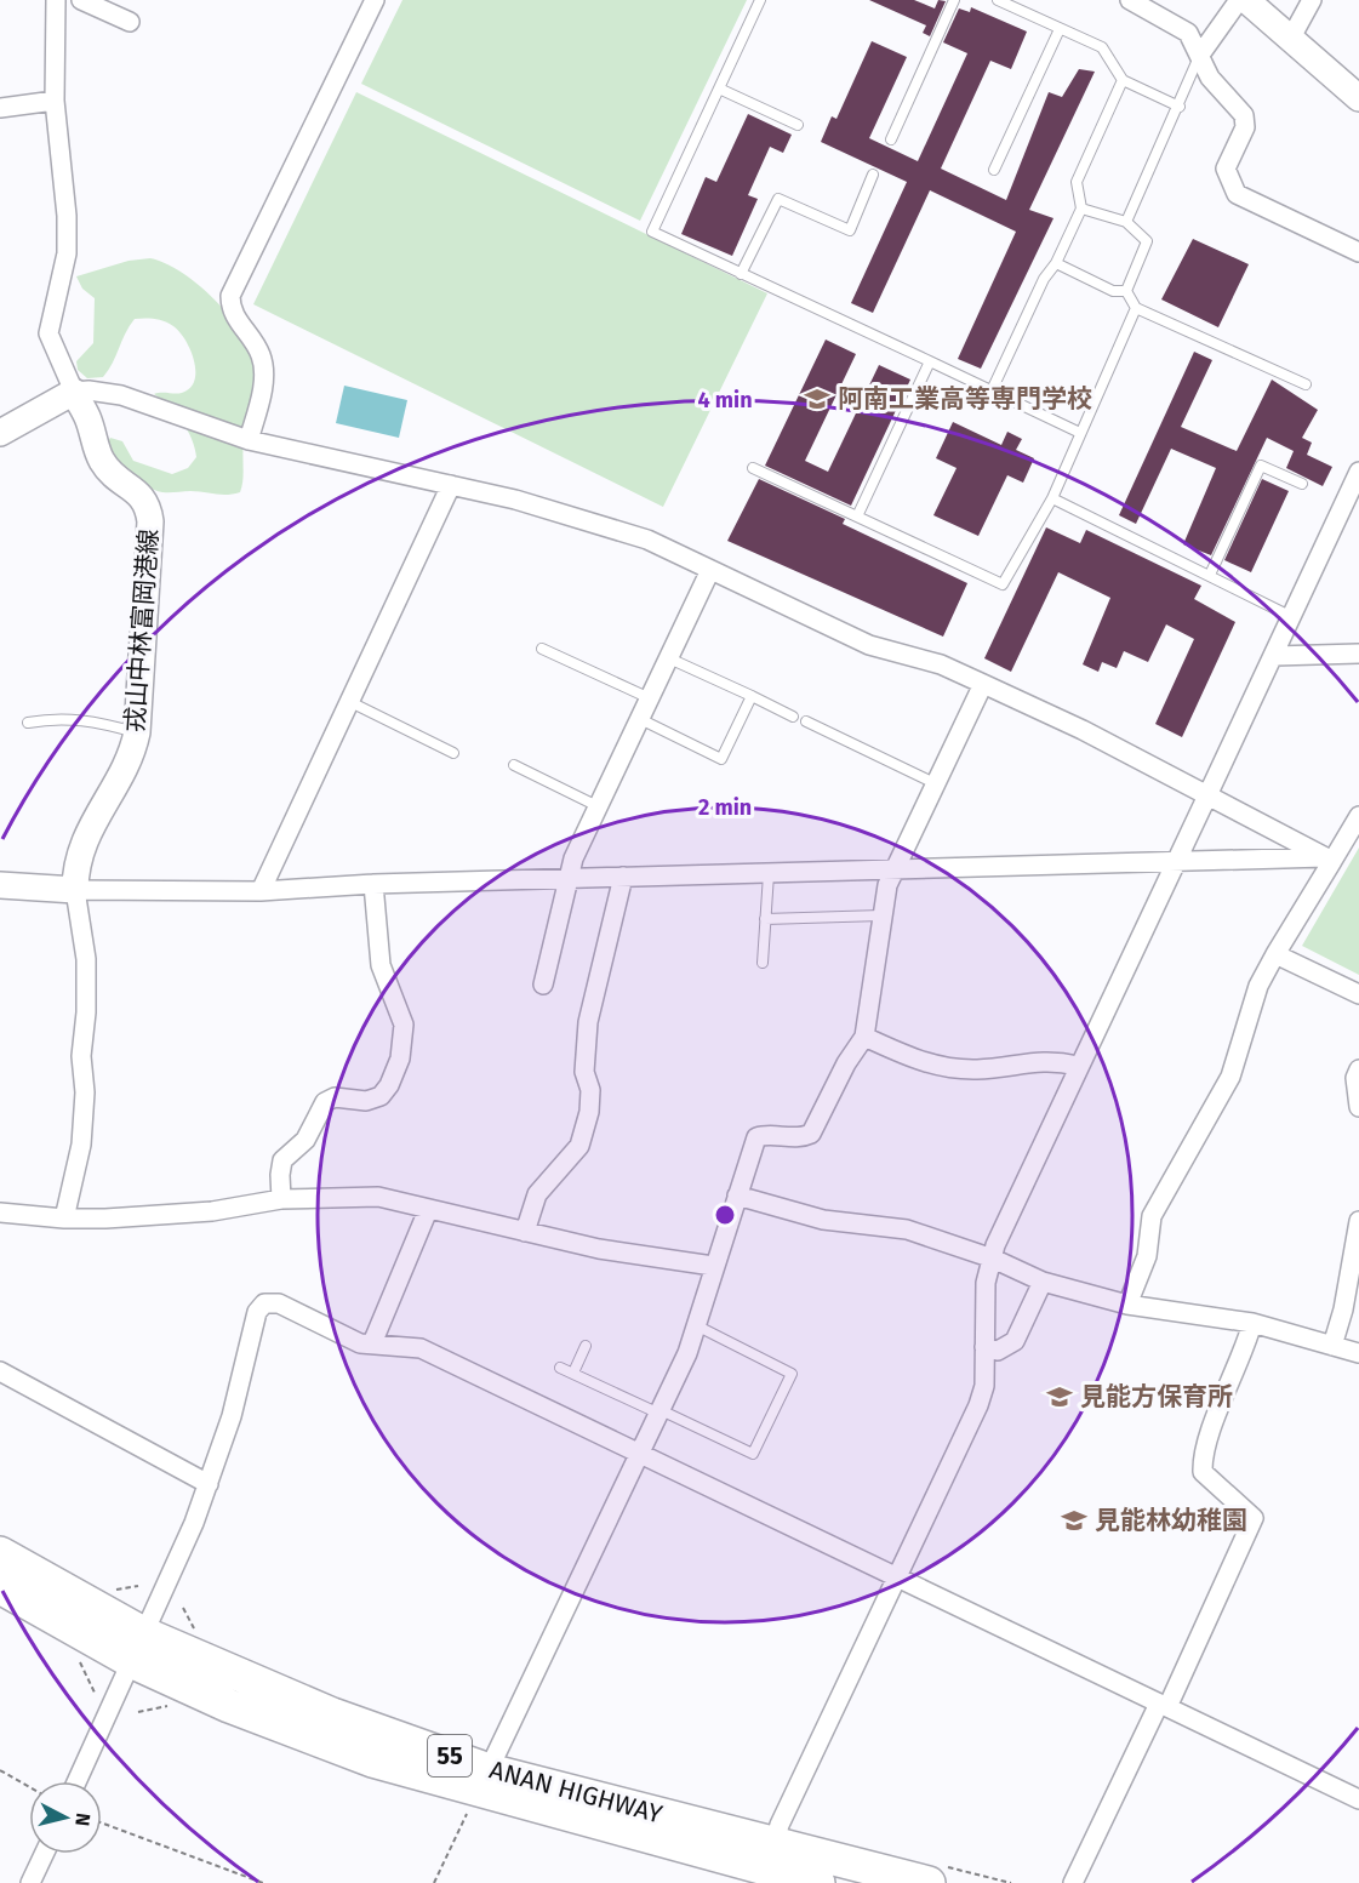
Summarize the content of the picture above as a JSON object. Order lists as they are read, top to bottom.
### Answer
{
  "streets": {
    "highway": ["55", "ANAN HIGHWAY"],
    "main road": ["戎山中林富岡港線"]
  },
  "places": {
    "school or university": ["阿南工業高等専門学校", "見能方保育所", "見能林幼稚園"]
  },
  "north": "right",
  "rings": ["4 min", "2 min"]
}
